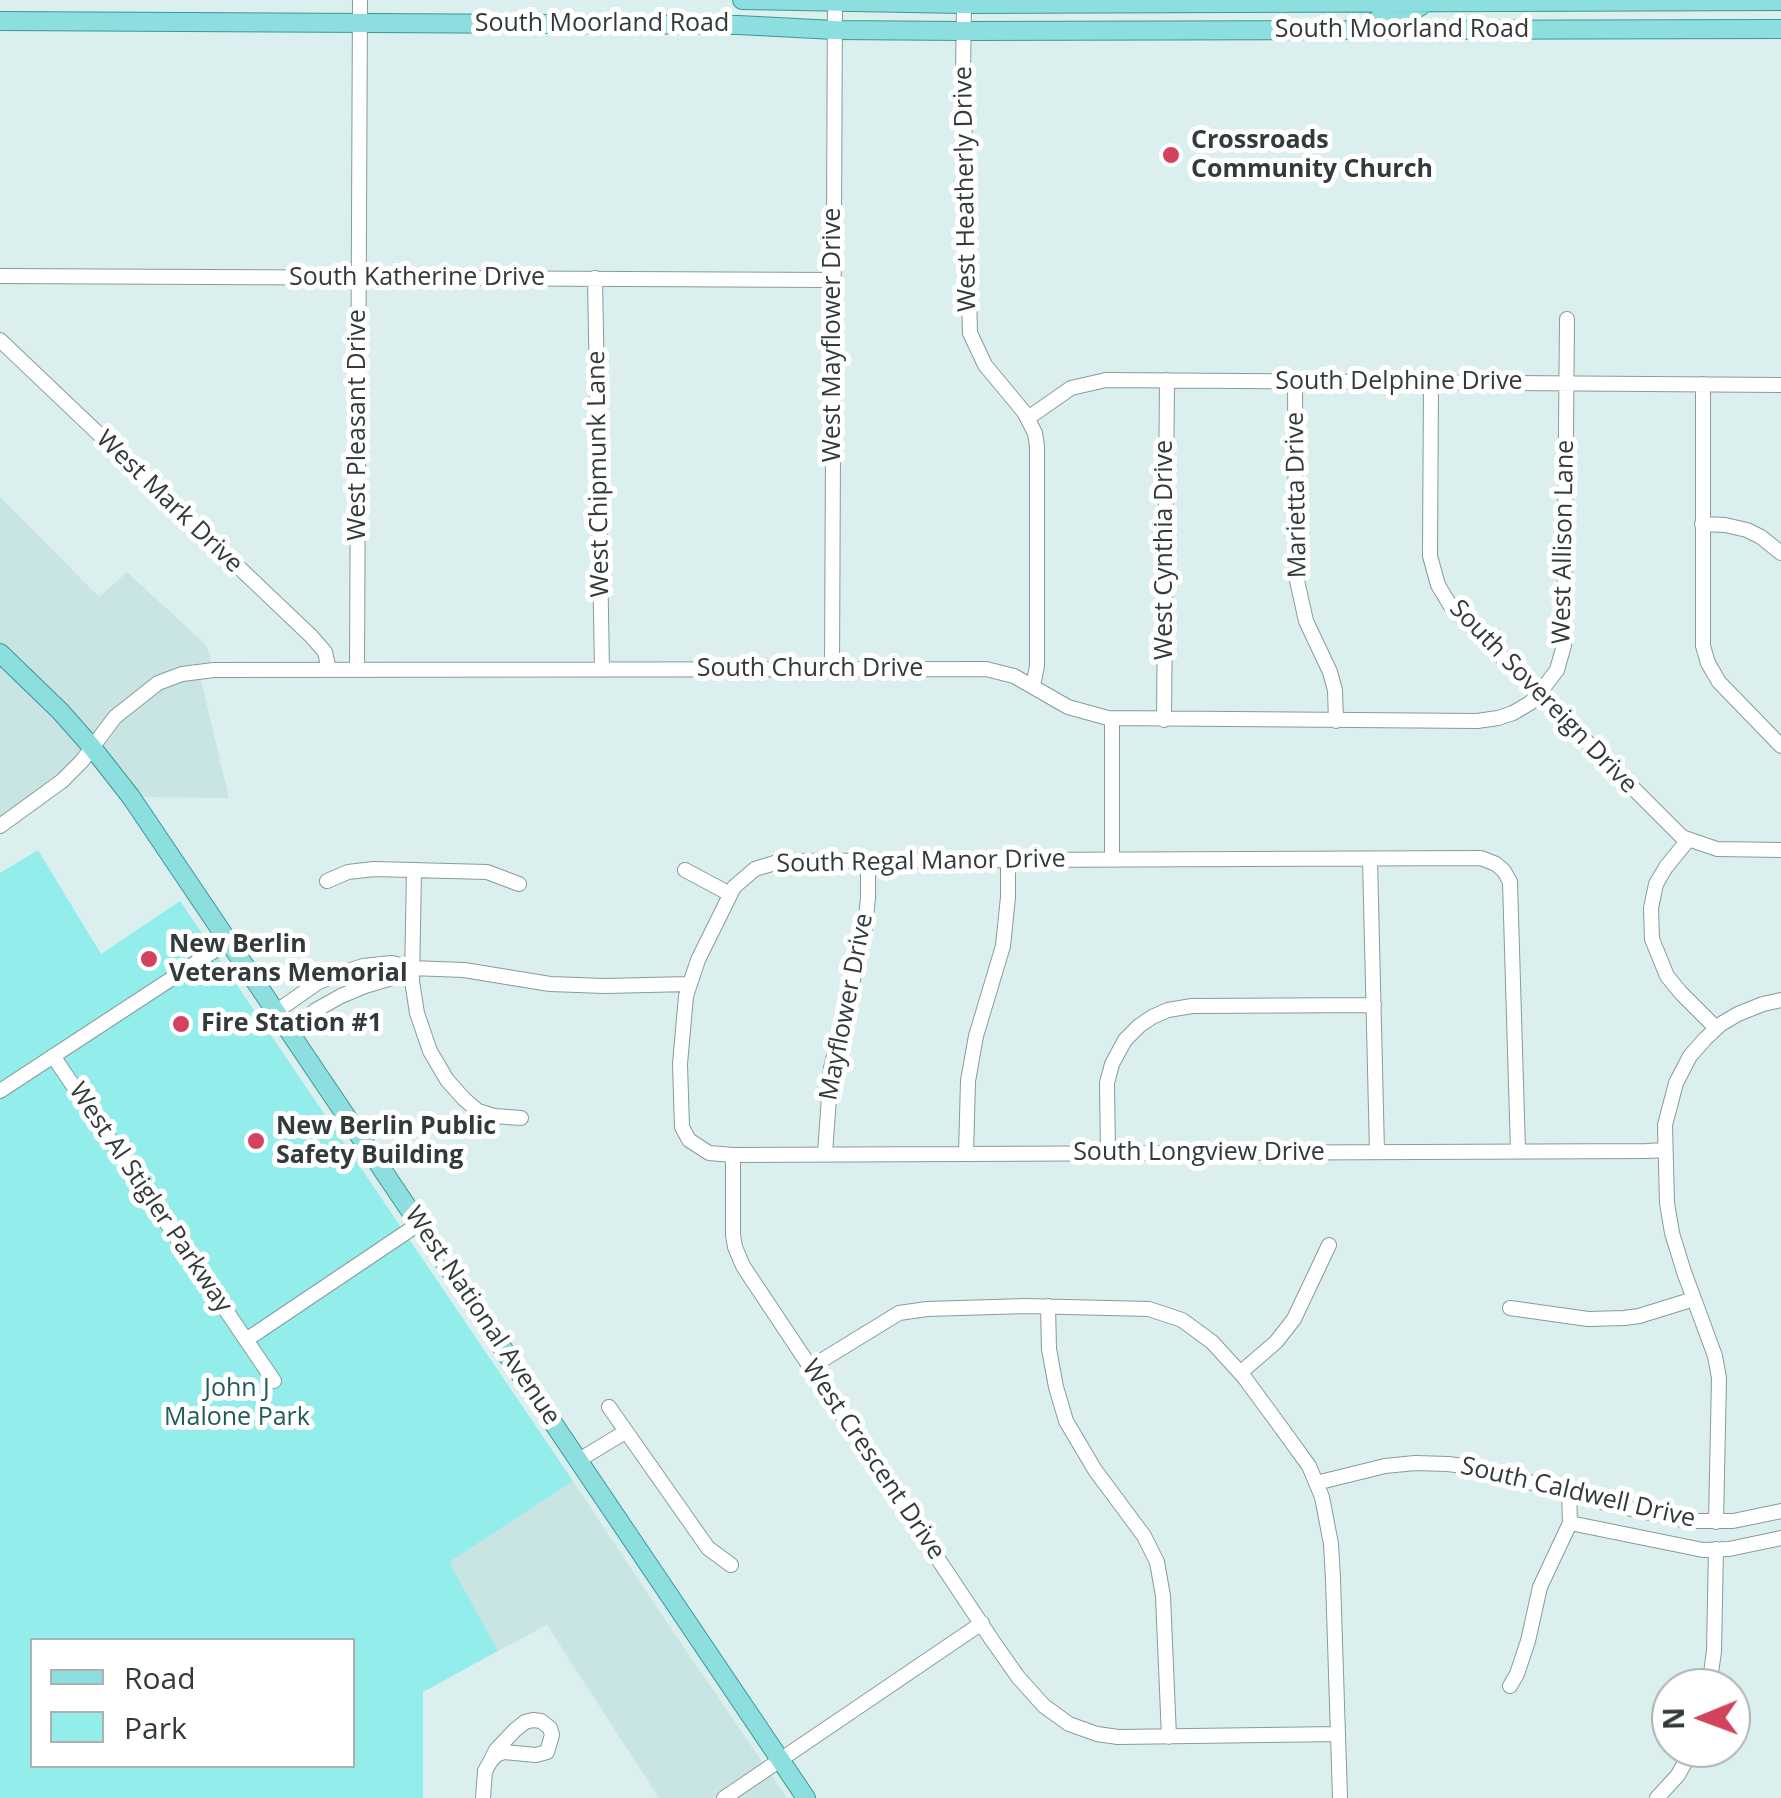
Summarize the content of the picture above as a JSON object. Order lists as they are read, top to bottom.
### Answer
{
  "streets": {
    "main road": ["South Moorland Road", "West National Avenue"],
    "street": [
      "West Heatherly Drive",
      "South Katherine Drive",
      "West Mayflower Drive",
      "South Delphine Drive",
      "West Pleasant Drive",
      "West Chipmunk Lane",
      "Marietta Drive",
      "West Mark Drive",
      "West Allison Lane",
      "West Cynthia Drive",
      "South Church Drive",
      "South Sovereign Drive",
      "South Regal Manor Drive",
      "Mayflower Drive",
      "South Longview Drive",
      "West Al Stigler Parkway",
      "West Crescent Drive",
      "South Caldwell Drive"
    ]
  },
  "crossings": [
    ["South Moorland Road", "West Heatherly Drive"],
    ["South Moorland Road", "West Mayflower Drive"],
    ["South Moorland Road", "West Pleasant Drive"],
    ["West Heatherly Drive", "South Delphine Drive"],
    ["West Heatherly Drive", "South Church Drive"],
    ["South Katherine Drive", "West Mayflower Drive"],
    ["South Katherine Drive", "West Pleasant Drive"],
    ["South Katherine Drive", "West Chipmunk Lane"],
    ["West Mayflower Drive", "South Church Drive"],
    ["South Delphine Drive", "Marietta Drive"],
    ["South Delphine Drive", "West Allison Lane"],
    ["South Delphine Drive", "West Cynthia Drive"],
    ["South Delphine Drive", "South Sovereign Drive"],
    ["West Pleasant Drive", "South Church Drive"],
    ["West Chipmunk Lane", "South Church Drive"],
    ["Marietta Drive", "South Church Drive"],
    ["West Mark Drive", "South Church Drive"],
    ["West Allison Lane", "South Church Drive"],
    ["West Allison Lane", "South Sovereign Drive"],
    ["West Cynthia Drive", "South Church Drive"],
    ["South Church Drive", "South Sovereign Drive"],
    ["South Church Drive", "West National Avenue"],
    ["South Regal Manor Drive", "Mayflower Drive"],
    ["South Regal Manor Drive", "South Longview Drive"],
    ["South Regal Manor Drive", "West Crescent Drive"],
    ["Mayflower Drive", "South Longview Drive"],
    ["South Longview Drive", "West Crescent Drive"],
    ["West Al Stigler Parkway", "West National Avenue"]
  ],
  "parks": ["John J Malone Park"],
  "places": [
    "Crossroads Community Church",
    "New Berlin Veterans Memorial",
    "Fire Station #1",
    "New Berlin Public Safety Building"
  ],
  "legend": ["Road", "Park"],
  "north": "left"
}
